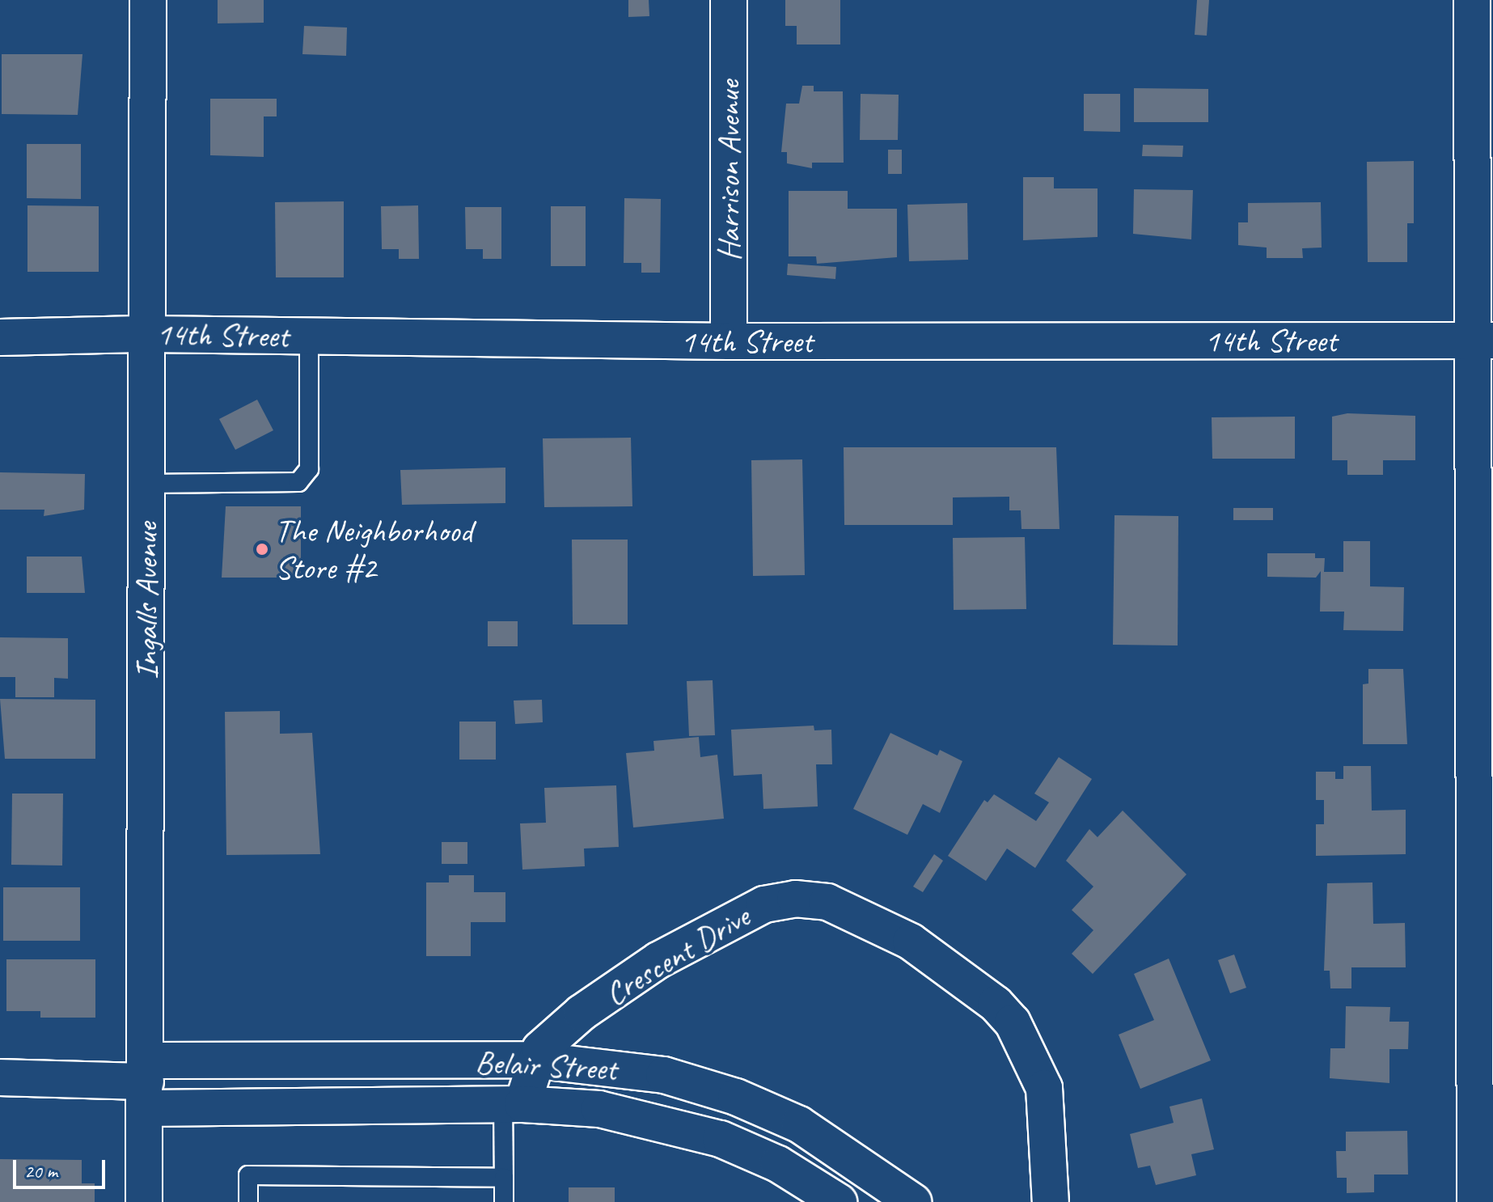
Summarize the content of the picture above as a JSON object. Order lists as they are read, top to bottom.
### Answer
{
  "streets": {
    "street": [
      "Harrison Avenue",
      "14th Street",
      "Ingalls Avenue",
      "Crescent Drive",
      "Belair Street"
    ]
  },
  "crossings": [
    ["Harrison Avenue", "14th Street"],
    ["14th Street", "Ingalls Avenue"],
    ["Ingalls Avenue", "Belair Street"],
    ["Crescent Drive", "Belair Street"]
  ],
  "places": ["The Neighborhood Store #2"],
  "scale_bar": "20 m"
}
